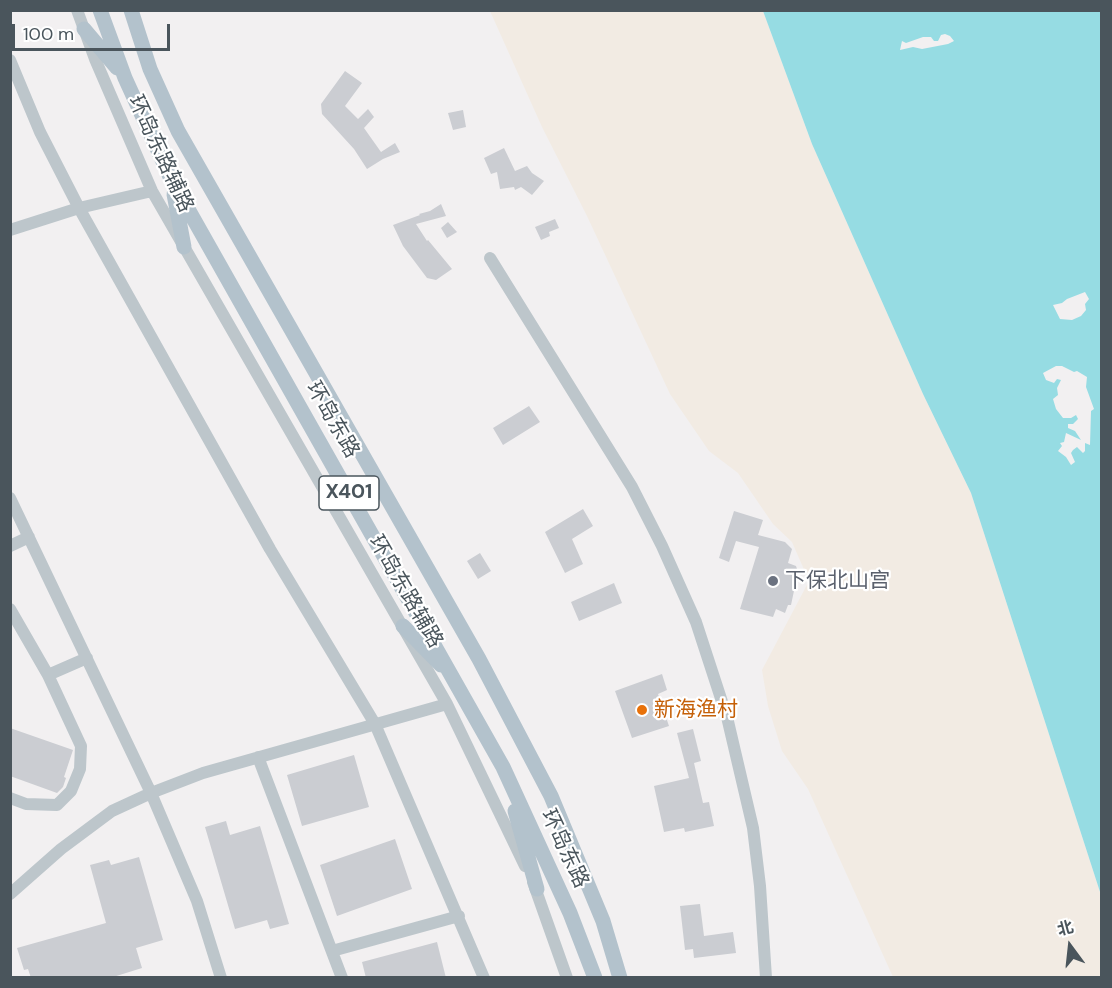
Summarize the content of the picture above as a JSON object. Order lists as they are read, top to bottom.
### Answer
{
  "streets": {
    "main road": ["环岛东路", "X401"],
    "street": ["环岛东路辅路"]
  },
  "places": ["下保北山宫", "新海渔村"],
  "scale_bar": "100 m",
  "north": "top"
}
